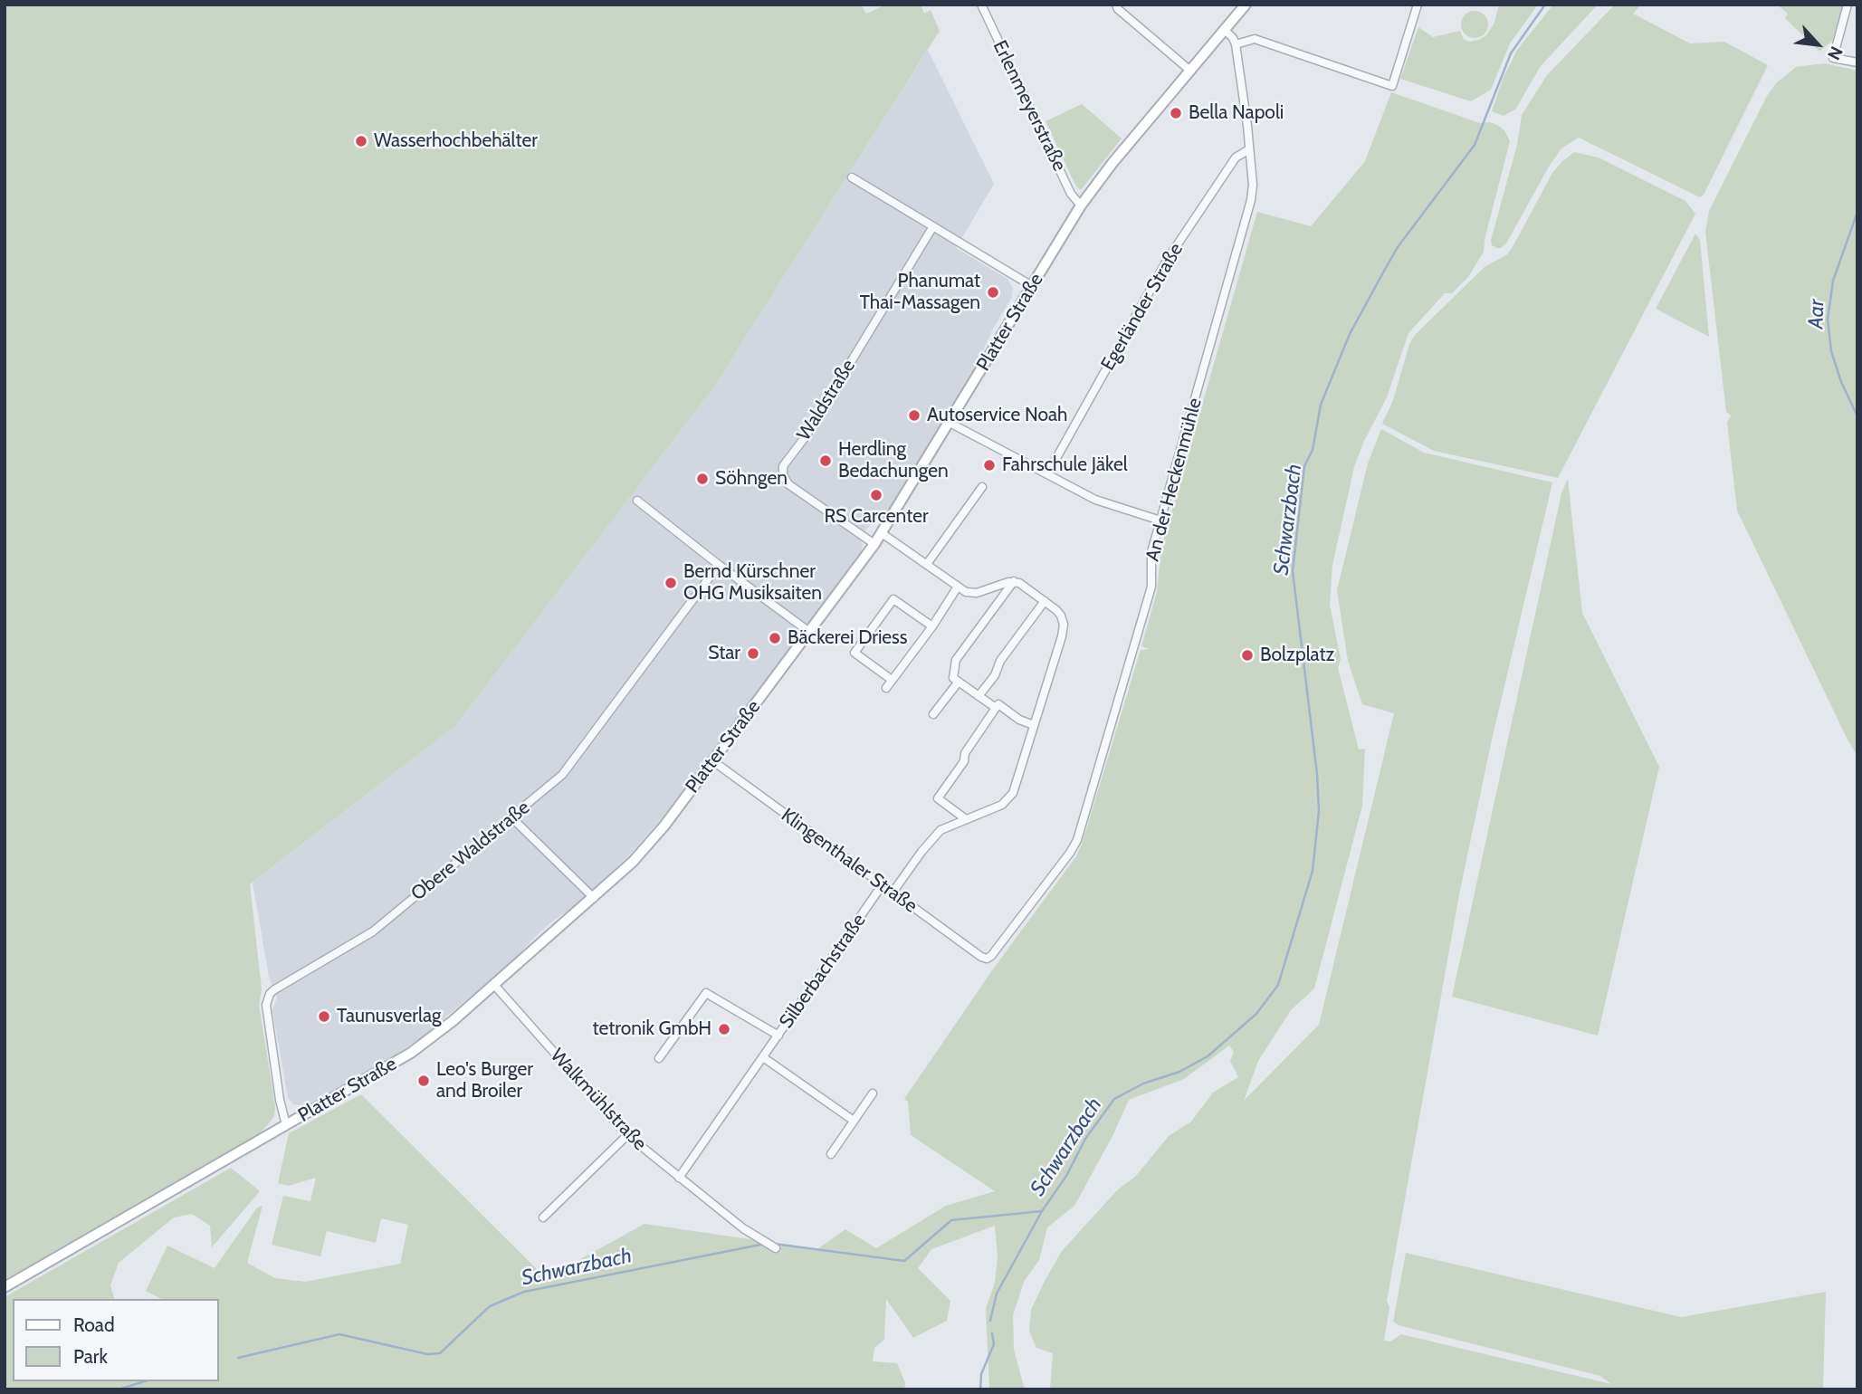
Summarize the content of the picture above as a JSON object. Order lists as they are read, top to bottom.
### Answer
{
  "streets": {
    "main road": ["Platter Straße"],
    "street": [
      "Erlenmeyerstraße",
      "Egerländer Straße",
      "Waldstraße",
      "An der Heckenmühle",
      "Obere Waldstraße",
      "Klingenthaler Straße",
      "Silberbachstraße",
      "Walkmühlstraße"
    ]
  },
  "crossings": [
    ["Erlenmeyerstraße", "Platter Straße"],
    ["Egerländer Straße", "An der Heckenmühle"],
    ["Platter Straße", "Waldstraße"],
    ["Platter Straße", "Obere Waldstraße"],
    ["Platter Straße", "Klingenthaler Straße"],
    ["Platter Straße", "Walkmühlstraße"],
    ["An der Heckenmühle", "Klingenthaler Straße"],
    ["Klingenthaler Straße", "Silberbachstraße"],
    ["Silberbachstraße", "Walkmühlstraße"]
  ],
  "water": ["Aar", "Schwarzbach"],
  "places": [
    "Bella Napoli",
    "Wasserhochbehälter",
    "Phanumat Thai-Massagen",
    "Autoservice Noah",
    "Herdling Bedachungen",
    "Fahrschule Jäkel",
    "Söhngen",
    "RS Carcenter",
    "Bernd Kürschner OHG Musiksaiten",
    "Bäckerei Driess",
    "Star",
    "Bolzplatz",
    "Taunusverlag",
    "tetronik GmbH",
    "Leo's Burger and Broiler"
  ],
  "legend": ["Road", "Park"],
  "north": "bottom right"
}
